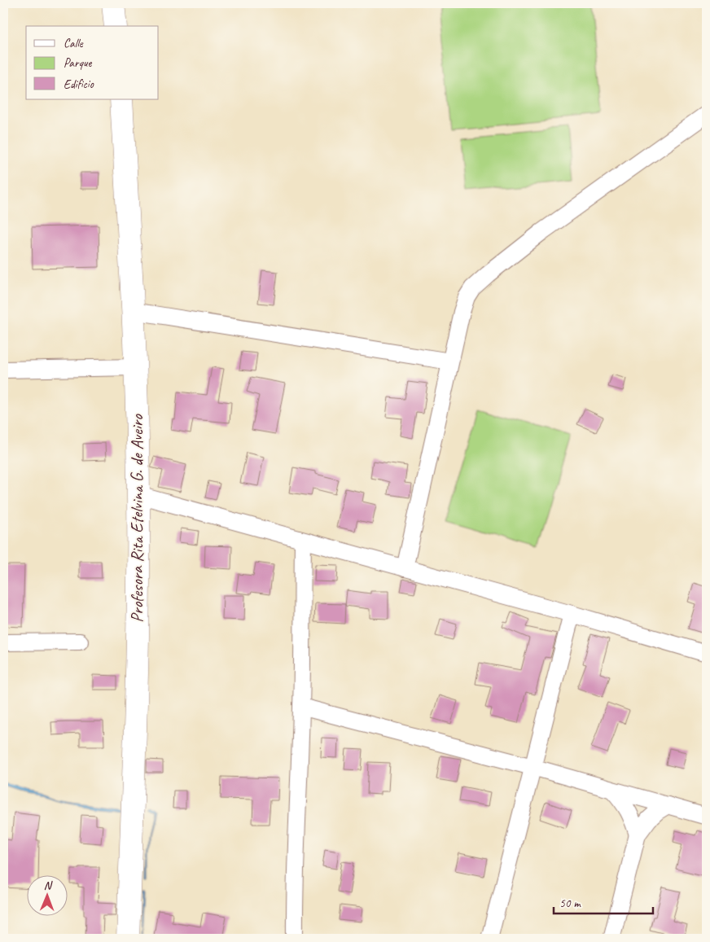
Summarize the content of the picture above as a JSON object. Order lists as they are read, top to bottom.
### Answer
{
  "streets": {
    "street": ["Profesora Rita Etelvina G. de Aveiro"]
  },
  "legend": ["Calle", "Parque", "Edificio"],
  "scale_bar": "50 m",
  "north": "top"
}
